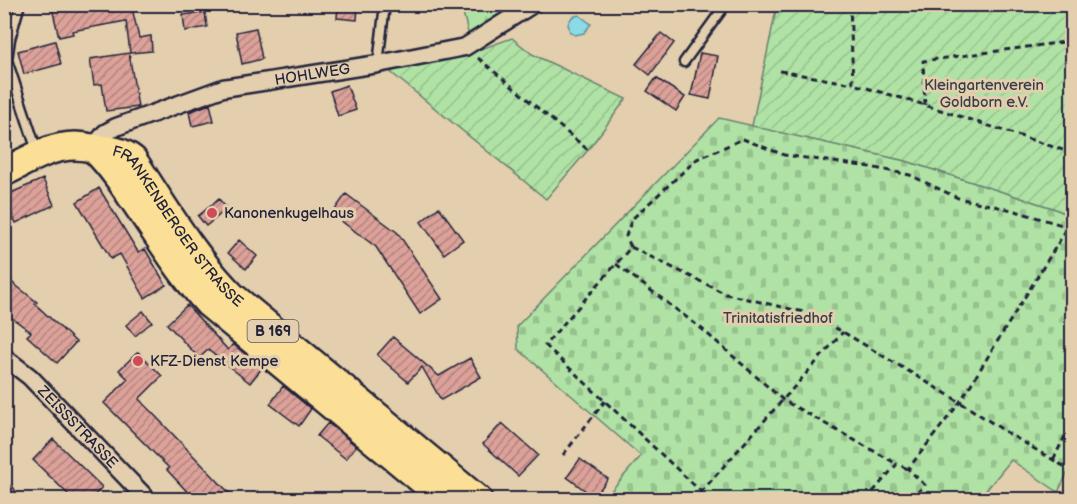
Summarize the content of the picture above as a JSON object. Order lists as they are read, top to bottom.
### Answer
{
  "streets": {
    "main road": ["FRANKENBERGER STRASSE", "B 169"],
    "street": ["HOHLWEG", "ZEISSSTRASSE"]
  },
  "crossings": [
    ["HOHLWEG", "FRANKENBERGER STRASSE"]
  ],
  "parks": ["Kleingartenverein Goldborn e.V.", "Trinitatisfriedhof"],
  "places": ["Kanonenkugelhaus", "KFZ-Dienst Kempe"]
}
